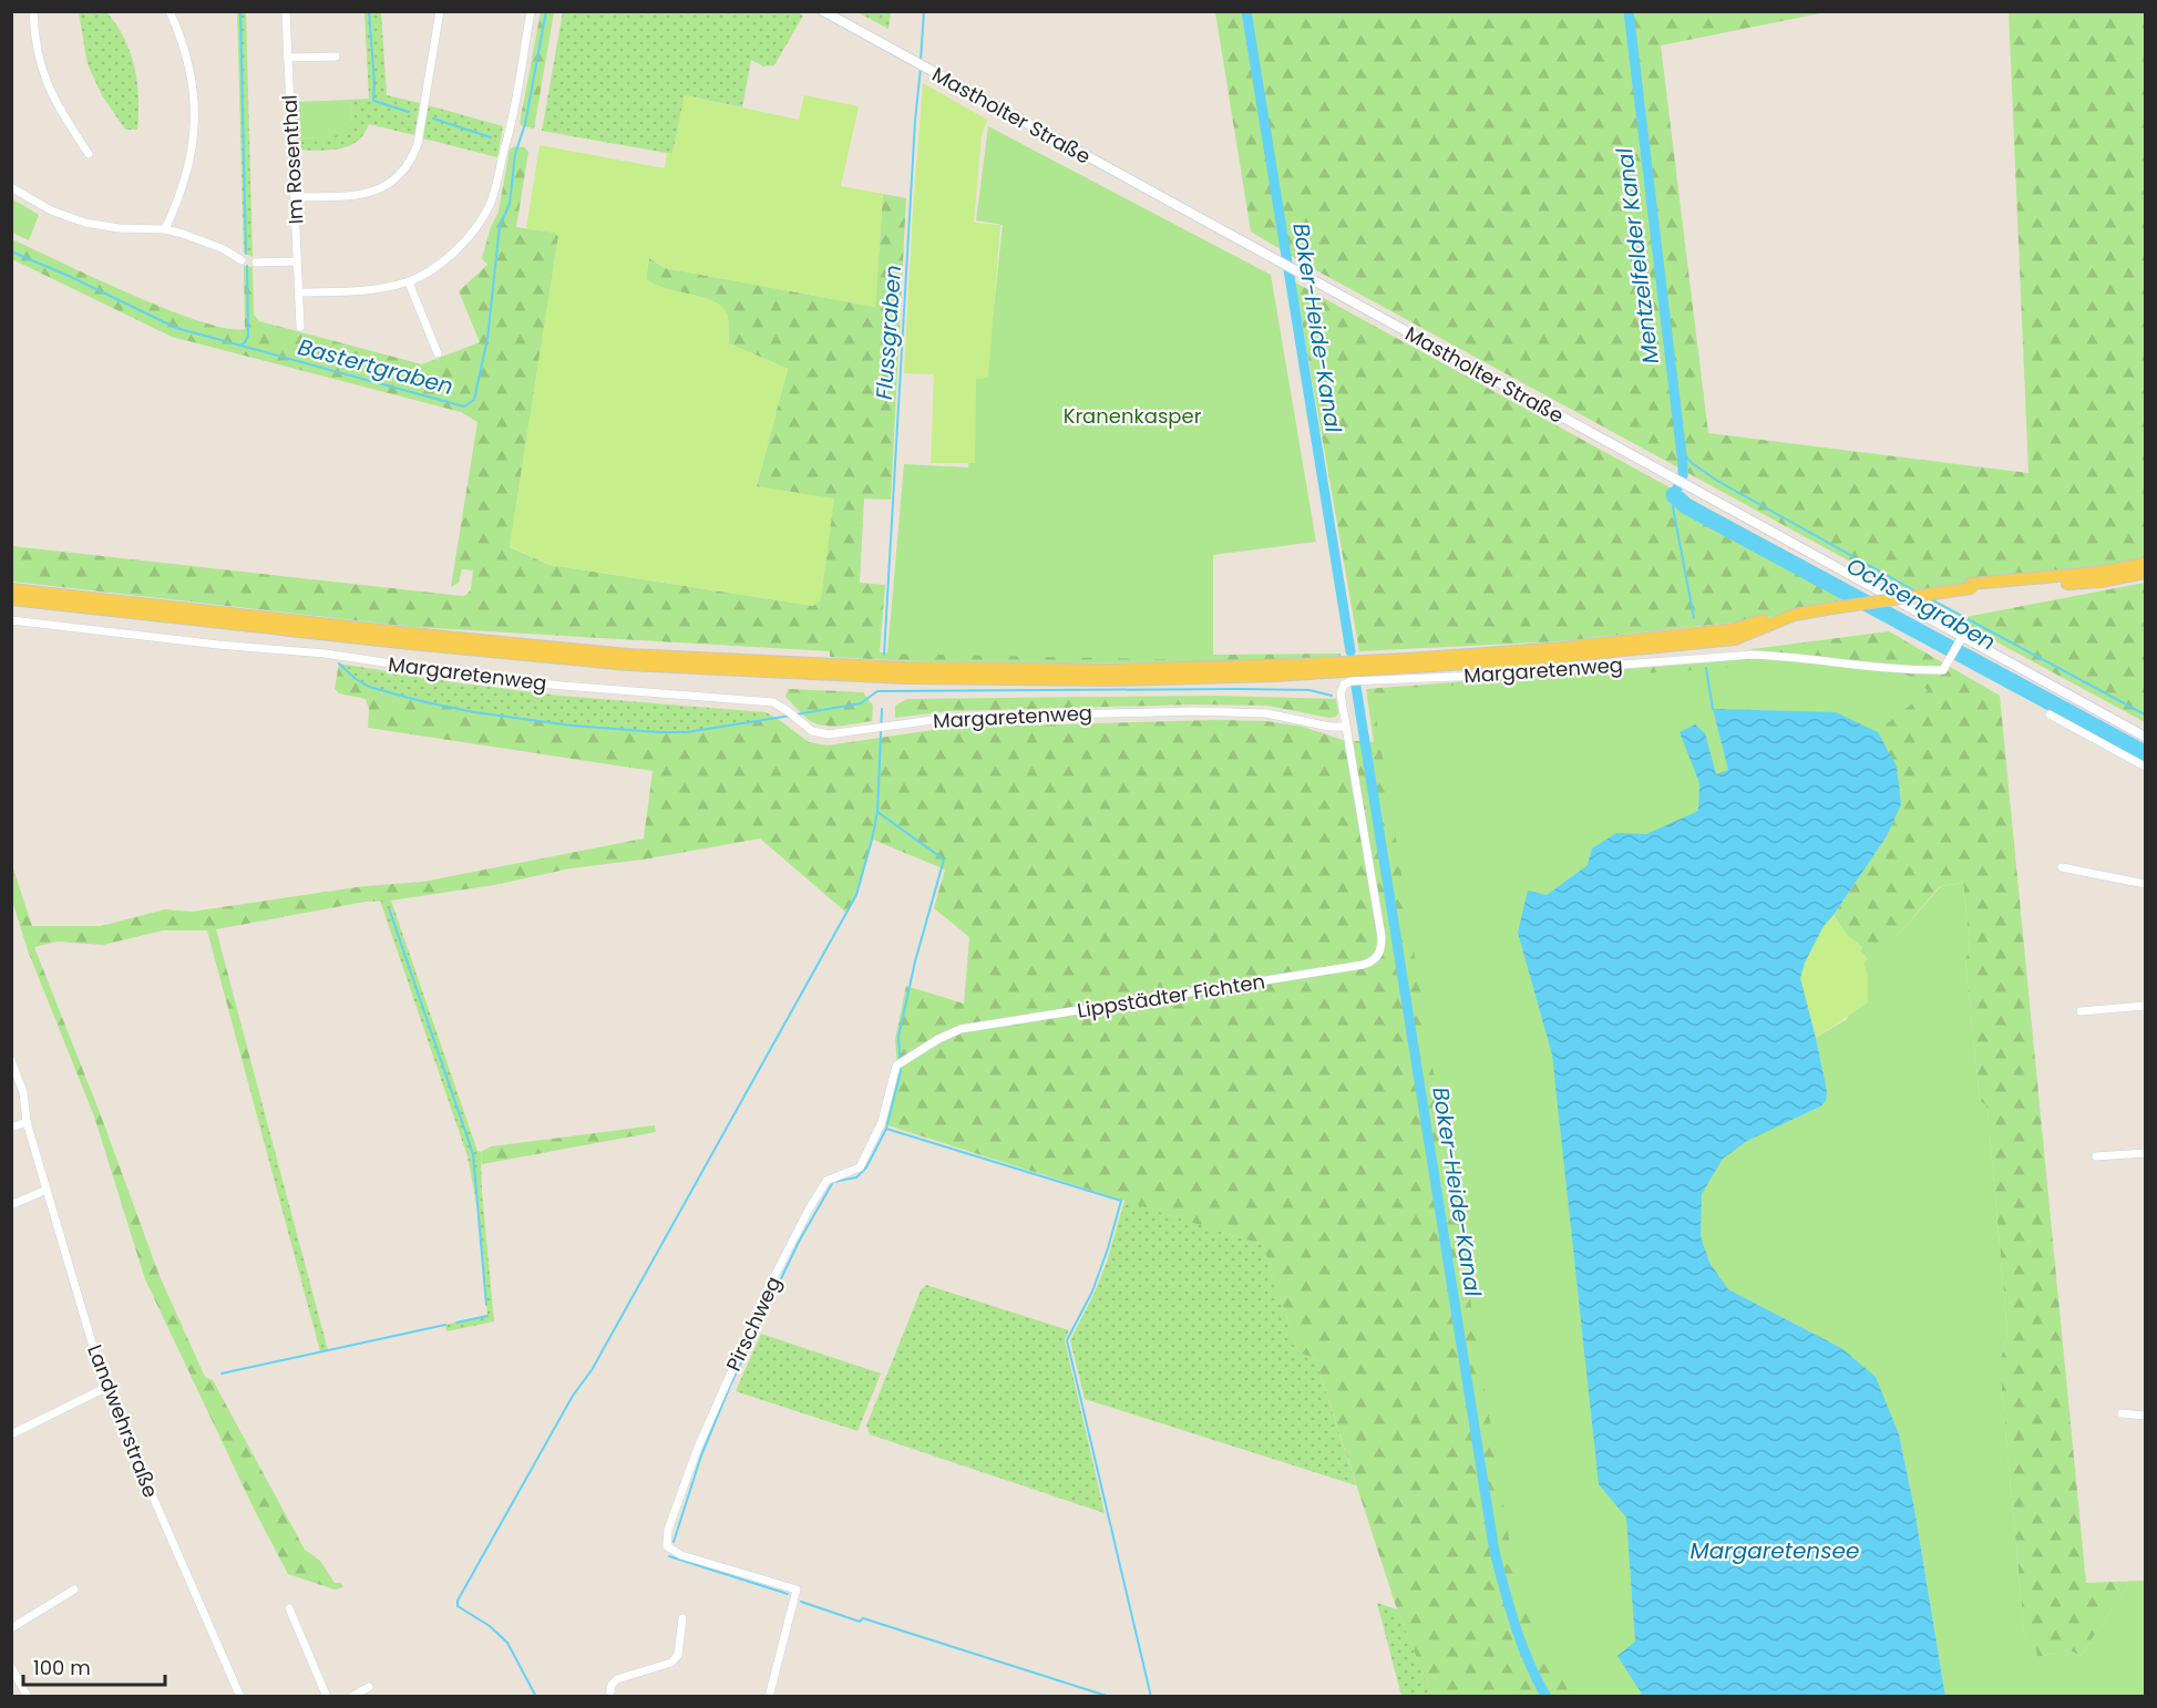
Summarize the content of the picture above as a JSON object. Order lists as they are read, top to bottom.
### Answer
{
  "streets": {
    "street": [
      "Mastholter Straße",
      "Im Rosenthal",
      "Margaretenweg",
      "Lippstädter Fichten",
      "Pirschweg",
      "Landwehrstraße"
    ]
  },
  "crossings": [
    ["Mastholter Straße", "Margaretenweg"],
    ["Margaretenweg", "Lippstädter Fichten"],
    ["Lippstädter Fichten", "Pirschweg"]
  ],
  "water": [
    "Mentzelfelder Kanal",
    "Boker-Heide-Kanal",
    "Flussgraben",
    "Bastertgraben",
    "Ochsengraben",
    "Margaretensee"
  ],
  "parks": ["Kranenkasper"],
  "scale_bar": "100 m"
}
